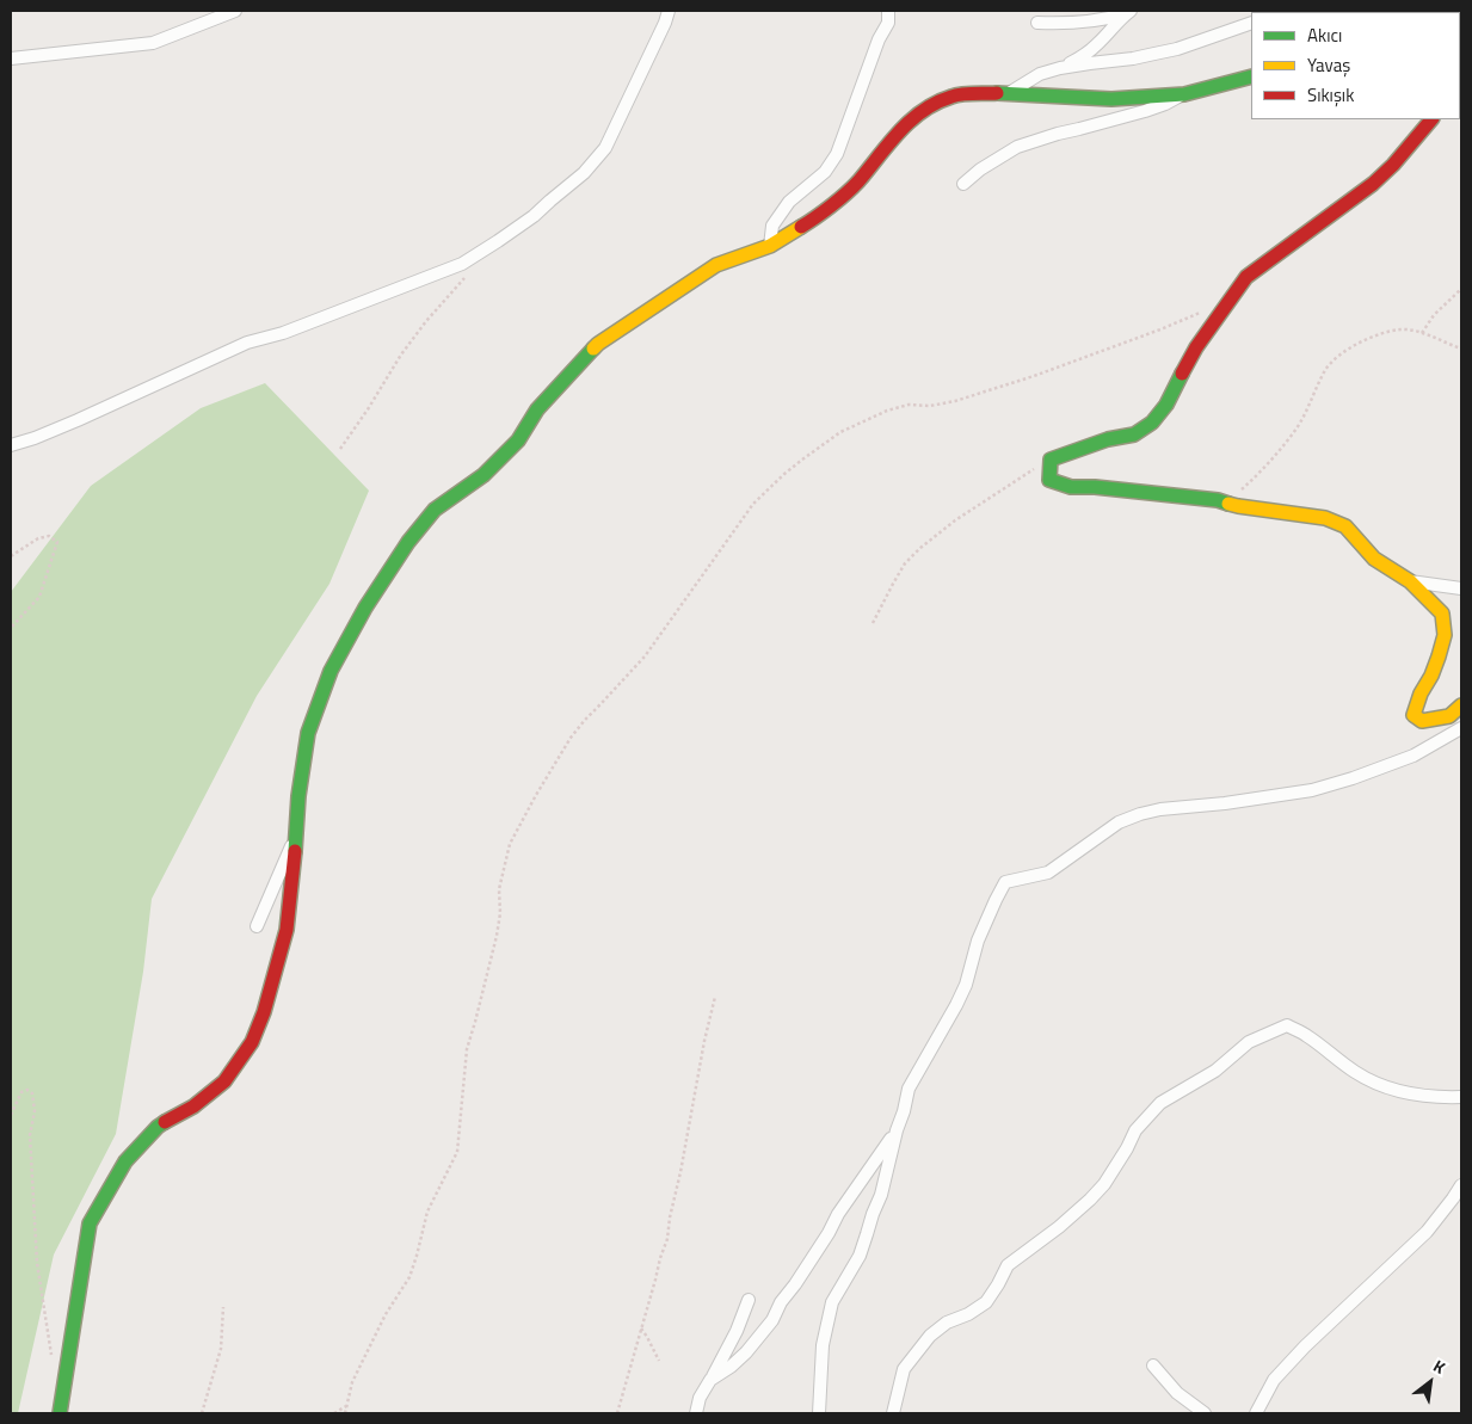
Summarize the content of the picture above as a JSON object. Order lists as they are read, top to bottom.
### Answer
{
  "legend": ["Akıcı", "Yavaş", "Sıkışık"],
  "north": "top right"
}
